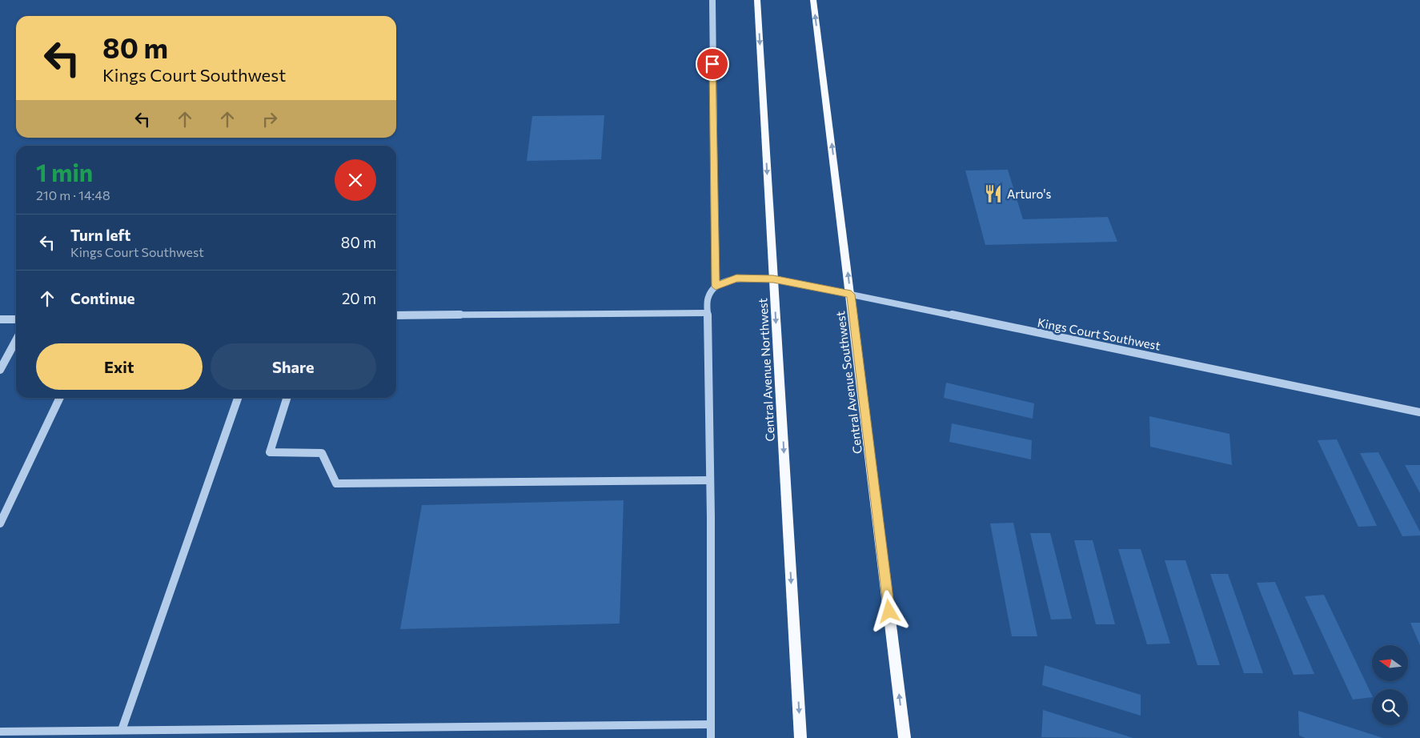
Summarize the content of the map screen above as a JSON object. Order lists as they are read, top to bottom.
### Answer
{
  "streets": {
    "main road": ["Central Avenue Northwest", "Central Avenue Southwest"],
    "street": ["Kings Court Southwest"]
  },
  "crossings": [
    ["Kings Court Southwest", "Central Avenue Northwest"],
    ["Kings Court Southwest", "Central Avenue Southwest"]
  ],
  "one_way": ["Central Avenue Northwest", "Central Avenue Southwest"],
  "places": {
    "restaurant": ["Arturo's"]
  },
  "north": "left",
  "page": {
    "turn": ["80 m", "Kings Court Southwest"],
    "heading": ["1 min", "210 m · 14:48"],
    "list": [
      {
        "name": "Turn left",
        "note": "Kings Court Southwest",
        "value": "80 m"
      },
      {
        "name": "Continue",
        "value": "20 m"
      }
    ],
    "buttons": ["Exit", "Share"]
  }
}
